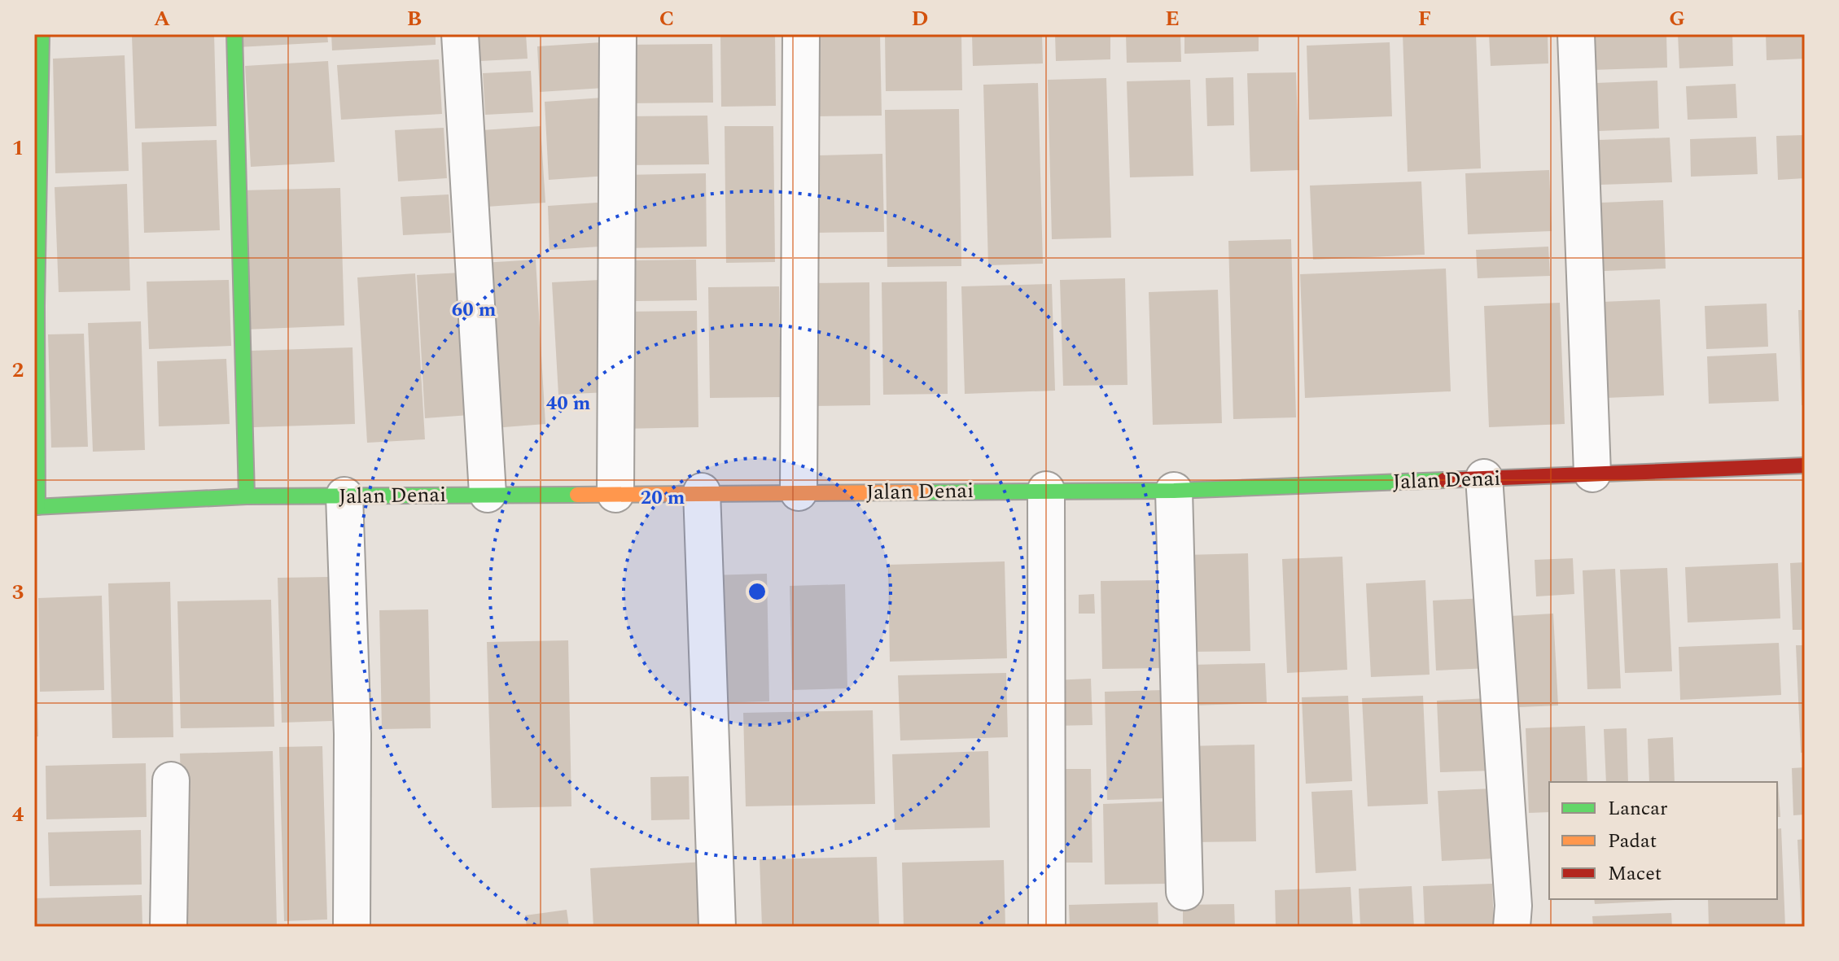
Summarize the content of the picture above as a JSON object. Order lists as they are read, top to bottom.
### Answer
{
  "streets": {
    "main road": ["Jalan Denai"]
  },
  "legend": ["Lancar", "Padat", "Macet"],
  "grid": {
    "columns": [
      "A",
      "B",
      "C",
      "D",
      "E",
      "F",
      "G"
    ],
    "rows": [
      "1",
      "2",
      "3",
      "4"
    ]
  },
  "rings": ["60 m", "40 m", "20 m"]
}
